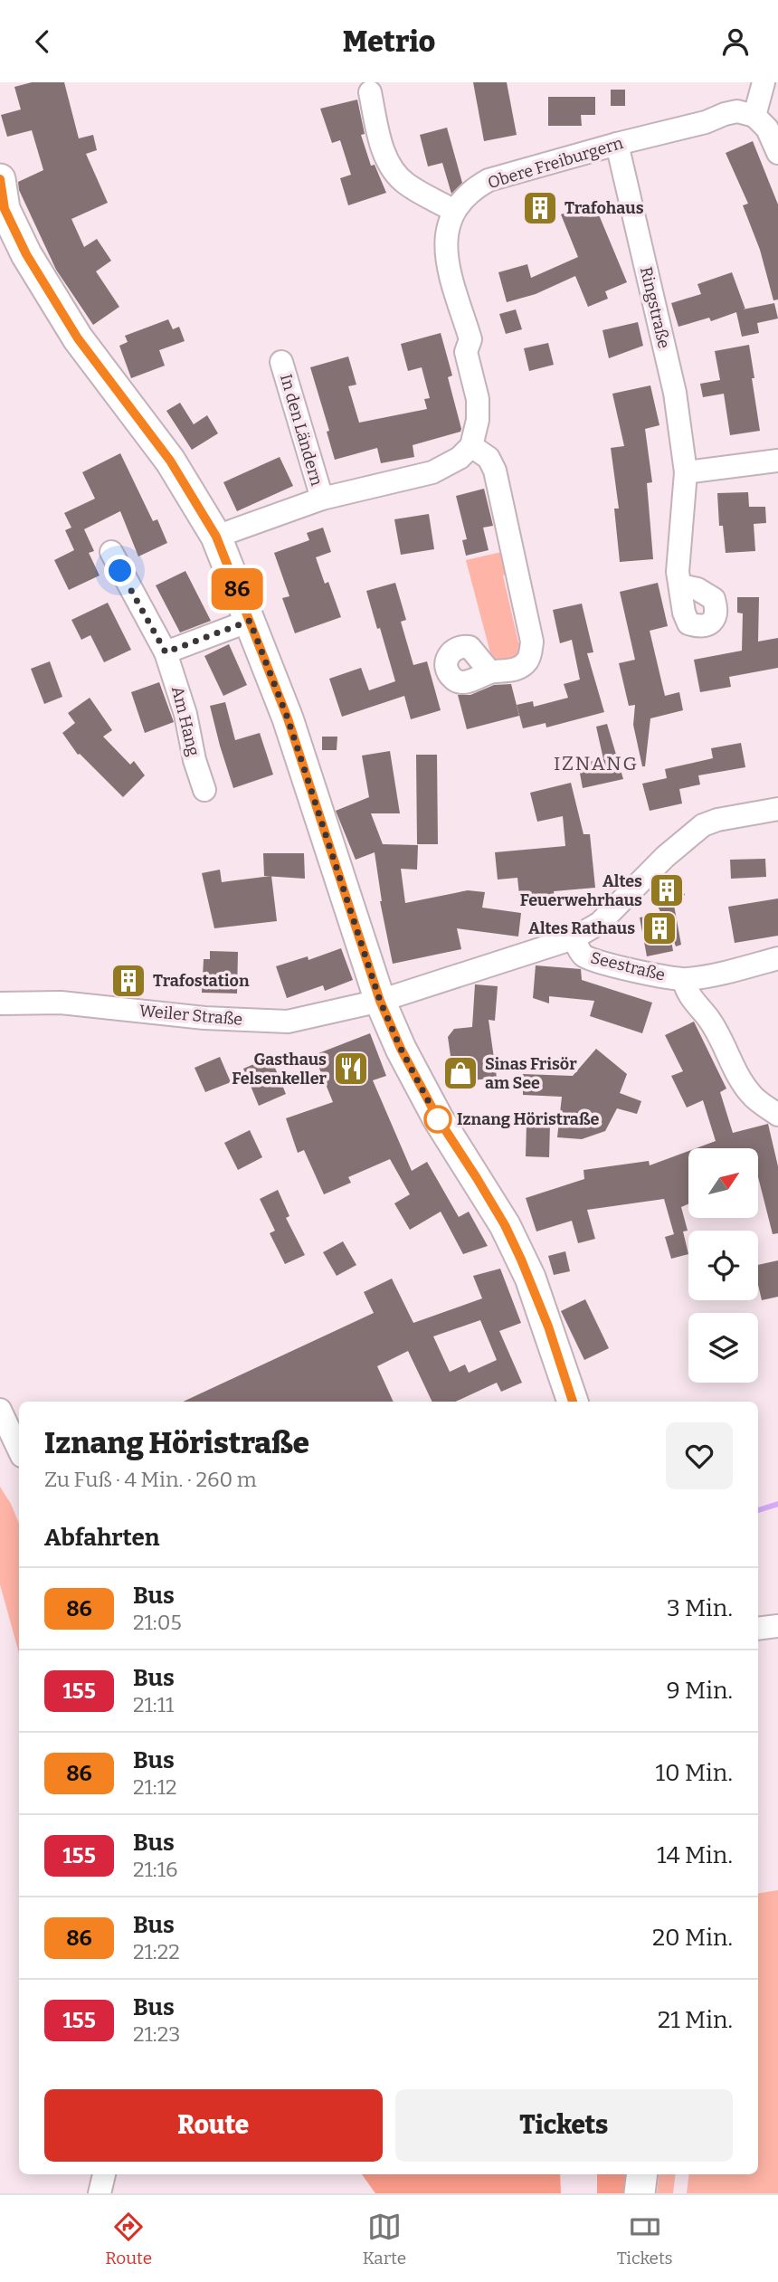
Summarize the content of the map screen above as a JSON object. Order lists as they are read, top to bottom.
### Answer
{
  "streets": {
    "street": [
      "Obere Freiburgern",
      "Ringstraße",
      "In den Ländern",
      "Am Hang",
      "Seestraße",
      "Weiler Straße"
    ]
  },
  "crossings": [
    ["Obere Freiburgern", "Ringstraße"],
    ["Seestraße", "Weiler Straße"]
  ],
  "districts": ["IZNANG"],
  "places": {
    "building": [
      "Trafohaus",
      "Altes Feuerwehrhaus",
      "Altes Rathaus",
      "Trafostation"
    ],
    "restaurant": ["Gasthaus Felsenkeller"],
    "shop": ["Sinas Frisör am See"],
    "other": ["Iznang Höristraße"]
  },
  "lines": ["bus line 86"],
  "north": "top right",
  "page": {
    "header": "Metrio",
    "on_map": "86",
    "heading": [
      ["Iznang Höristraße", "Zu Fuß · 4 Min. · 260 m"],
      "Abfahrten"
    ],
    "list": [
      {
        "mark": "86",
        "name": "Bus",
        "note": "21:05",
        "value": "3 Min."
      },
      {
        "mark": "155",
        "name": "Bus",
        "note": "21:11",
        "value": "9 Min."
      },
      {
        "mark": "86",
        "name": "Bus",
        "note": "21:12",
        "value": "10 Min."
      },
      {
        "mark": "155",
        "name": "Bus",
        "note": "21:16",
        "value": "14 Min."
      },
      {
        "mark": "86",
        "name": "Bus",
        "note": "21:22",
        "value": "20 Min."
      },
      {
        "mark": "155",
        "name": "Bus",
        "note": "21:23",
        "value": "21 Min."
      }
    ],
    "buttons": ["Route", "Tickets"],
    "tabs": ["Route", "Karte", "Tickets"]
  }
}
